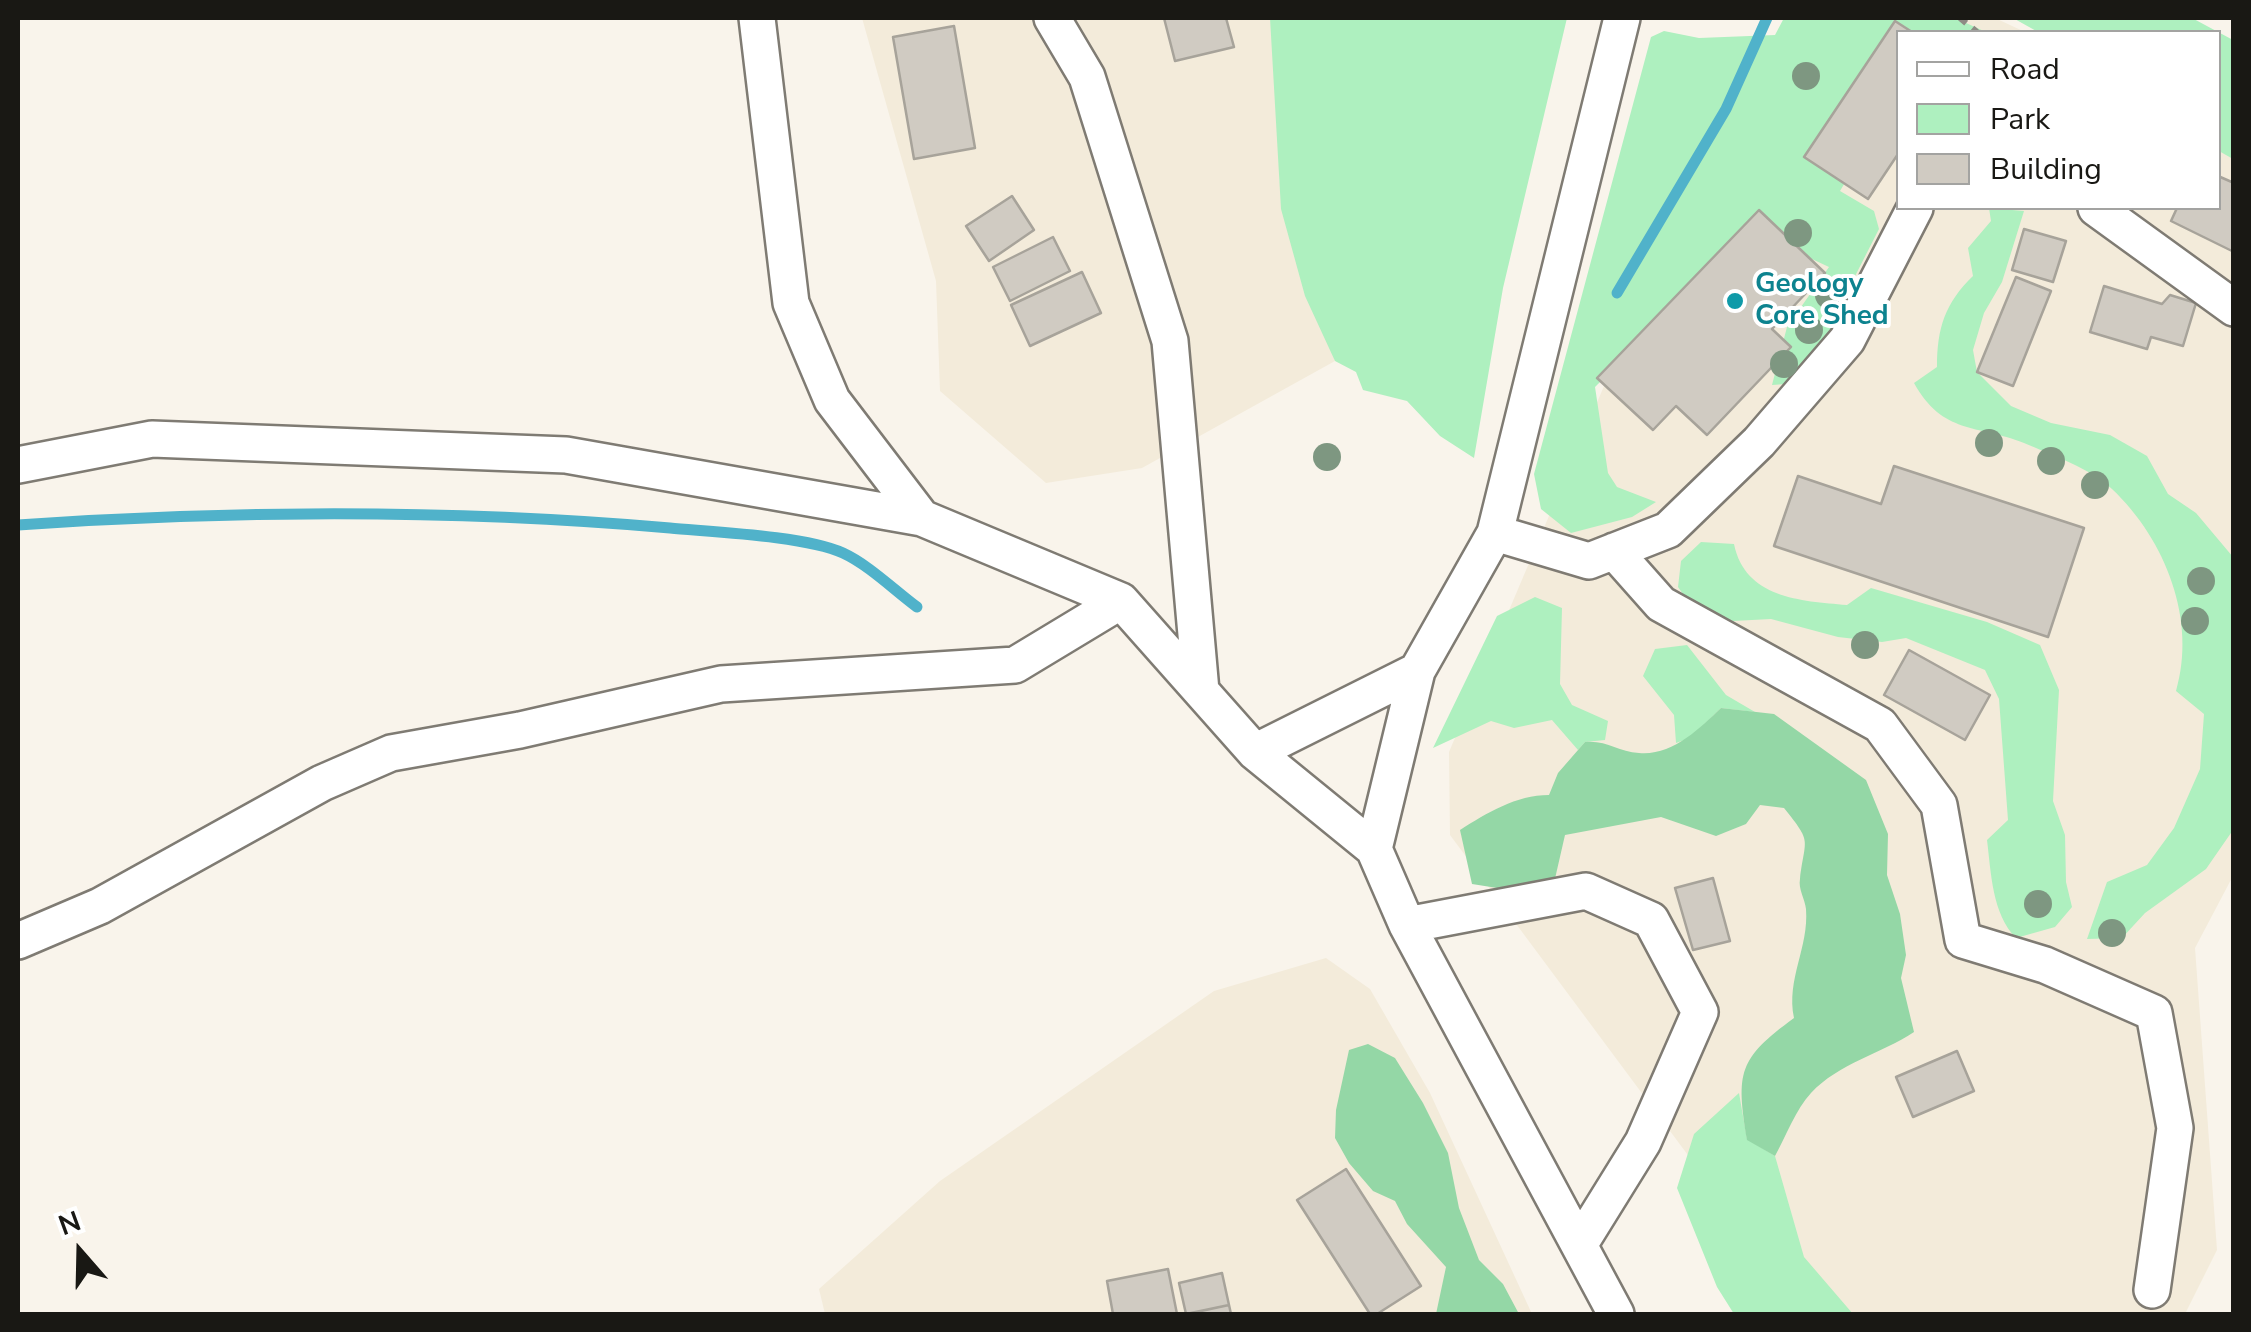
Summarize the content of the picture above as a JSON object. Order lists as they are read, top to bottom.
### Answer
{
  "places": ["Geology Core Shed"],
  "legend": ["Road", "Park", "Building"],
  "north": "top"
}
